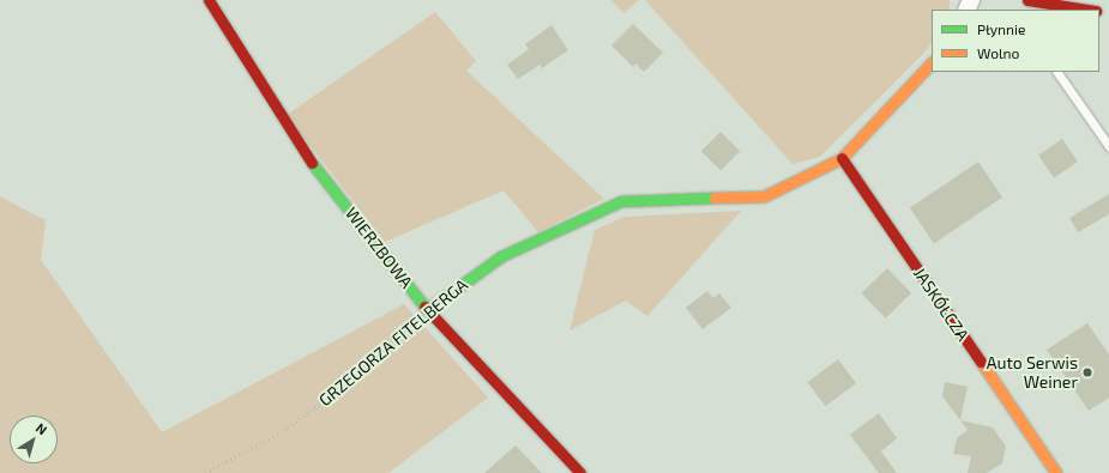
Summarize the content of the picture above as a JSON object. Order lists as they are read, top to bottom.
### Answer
{
  "streets": {
    "street": ["WIERZBOWA", "JASKÓŁCZA", "GRZEGORZA FITELBERGA"]
  },
  "crossings": [
    ["WIERZBOWA", "GRZEGORZA FITELBERGA"],
    ["JASKÓŁCZA", "GRZEGORZA FITELBERGA"]
  ],
  "places": ["Auto Serwis Weiner"],
  "legend": ["Płynnie", "Wolno"],
  "north": "top right"
}
